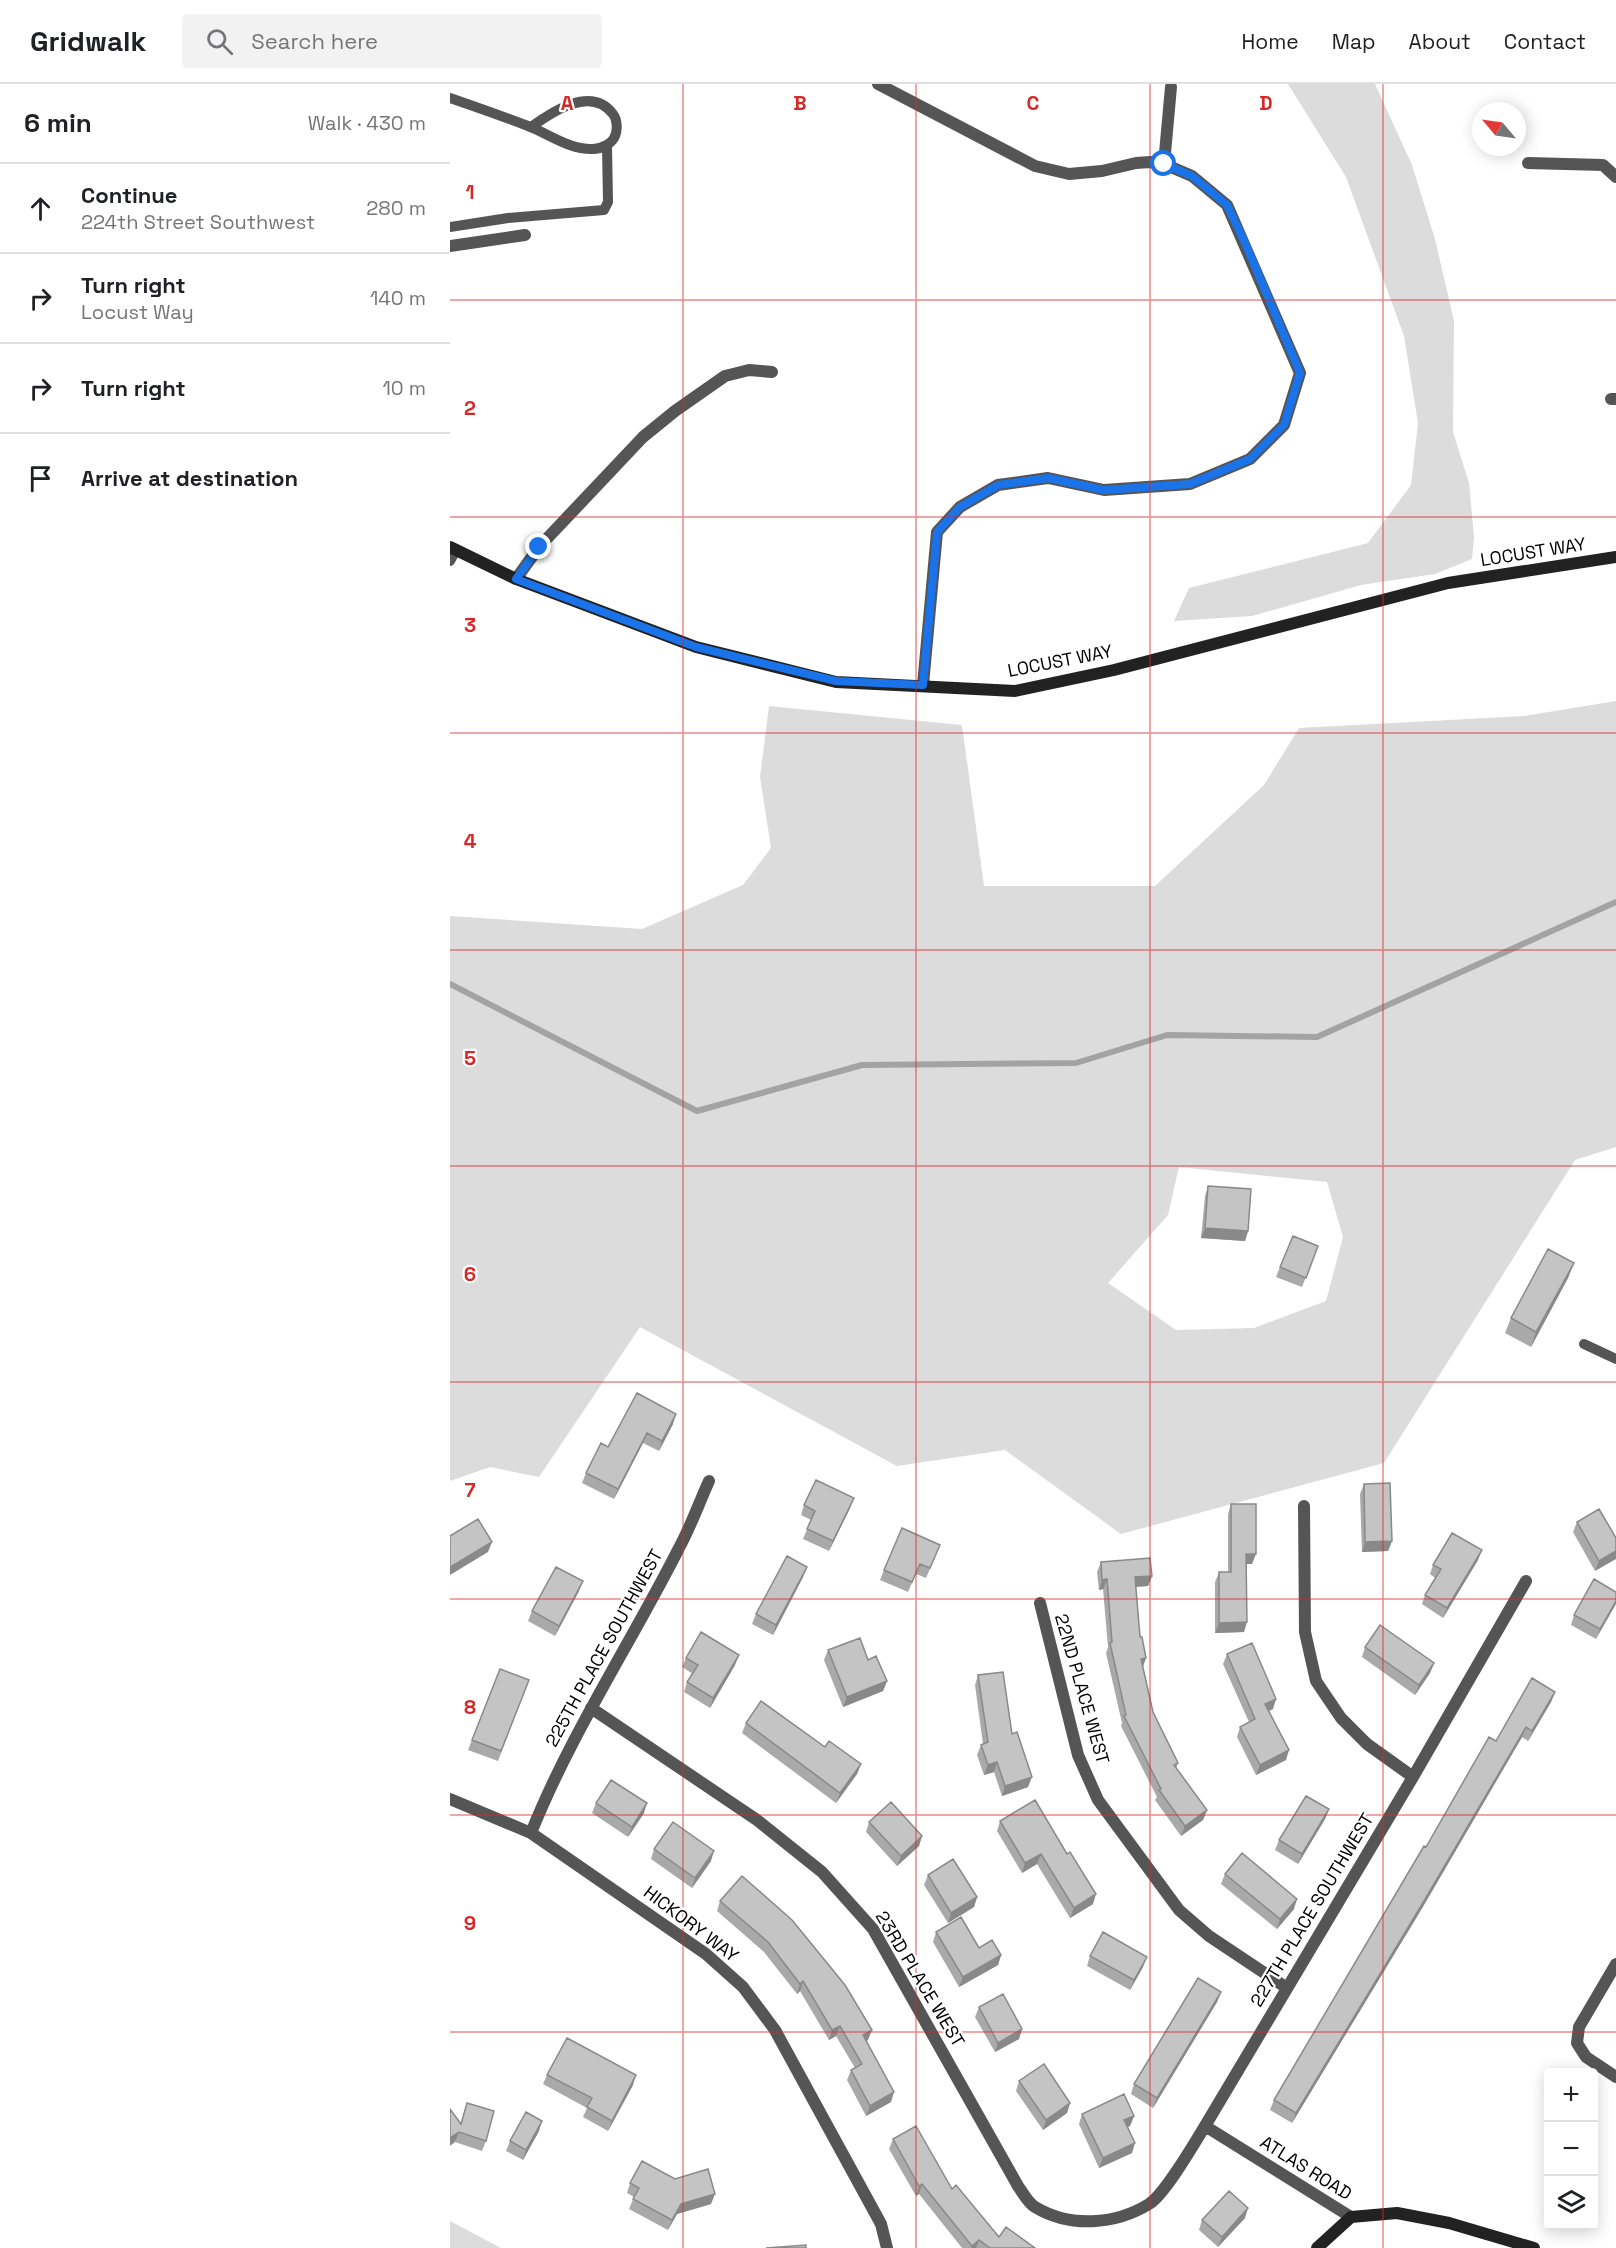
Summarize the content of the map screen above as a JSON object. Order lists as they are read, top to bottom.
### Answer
{
  "streets": {
    "main road": ["LOCUST WAY", "ATLAS ROAD"],
    "street": [
      "225TH PLACE SOUTHWEST",
      "22ND PLACE WEST",
      "227TH PLACE SOUTHWEST",
      "HICKORY WAY",
      "23RD PLACE WEST"
    ]
  },
  "crossings": [
    ["225TH PLACE SOUTHWEST", "HICKORY WAY"],
    ["225TH PLACE SOUTHWEST", "23RD PLACE WEST"],
    ["22ND PLACE WEST", "227TH PLACE SOUTHWEST"],
    ["227TH PLACE SOUTHWEST", "23RD PLACE WEST"],
    ["227TH PLACE SOUTHWEST", "ATLAS ROAD"]
  ],
  "north": "top left",
  "page": {
    "header": "Gridwalk",
    "search": "Search here",
    "nav": [
      "Home",
      "Map",
      "About",
      "Contact"
    ],
    "heading": ["6 min", "Walk · 430 m"],
    "list": [
      ["Continue", "224th Street Southwest", "280 m"],
      ["Turn right", "Locust Way", "140 m"],
      ["Turn right", "10 m"],
      "Arrive at destination"
    ],
    "map_buttons": ["+", "−"]
  },
  "grid": {
    "columns": [
      "A",
      "B",
      "C",
      "D"
    ],
    "rows": [
      "1",
      "2",
      "3",
      "4",
      "5",
      "6",
      "7",
      "8",
      "9"
    ]
  }
}
